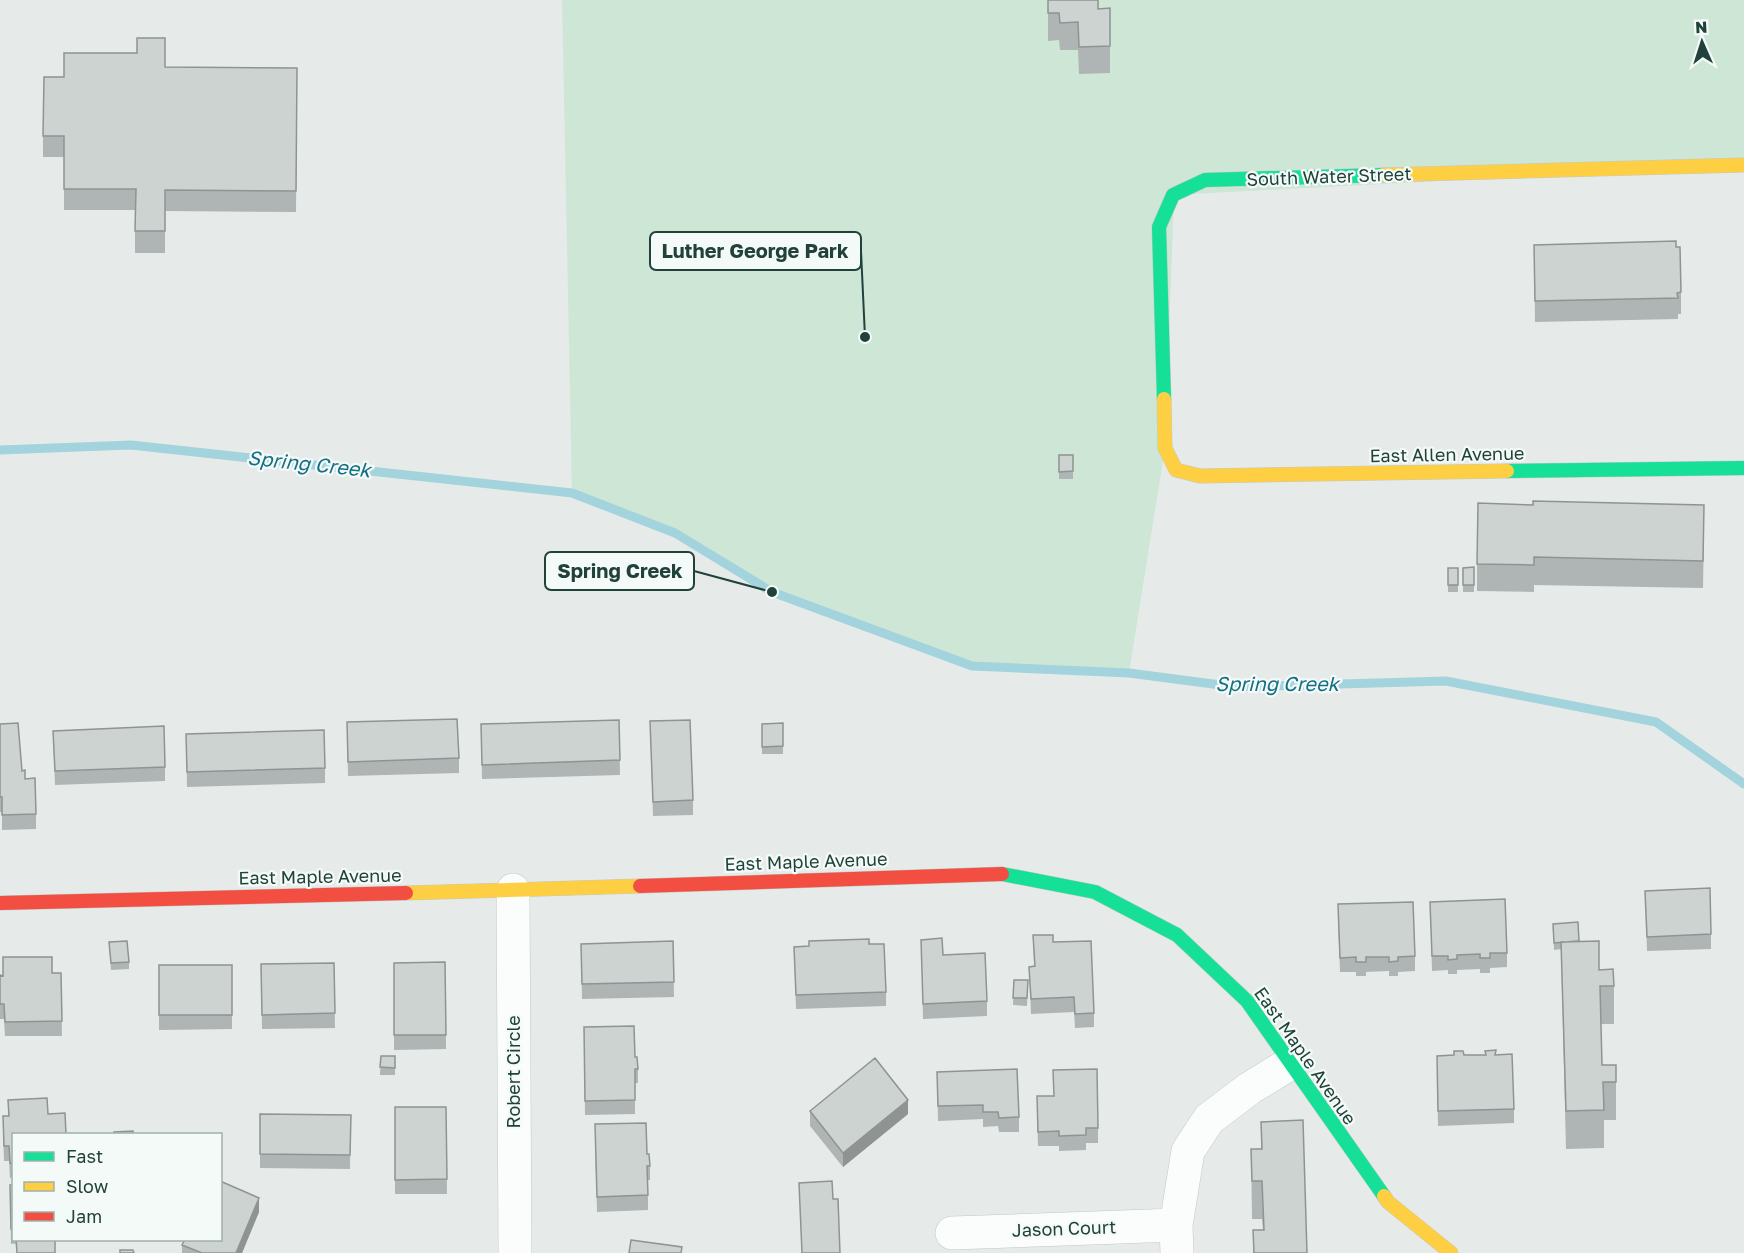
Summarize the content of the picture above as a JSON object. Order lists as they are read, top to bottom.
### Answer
{
  "streets": {
    "street": [
      "South Water Street",
      "East Allen Avenue",
      "East Maple Avenue",
      "Robert Circle",
      "Jason Court"
    ]
  },
  "crossings": [
    ["South Water Street", "East Allen Avenue"],
    ["East Maple Avenue", "Robert Circle"]
  ],
  "water": ["Spring Creek"],
  "places": ["Luther George Park", "Spring Creek"],
  "legend": ["Fast", "Slow", "Jam"],
  "north": "top"
}
